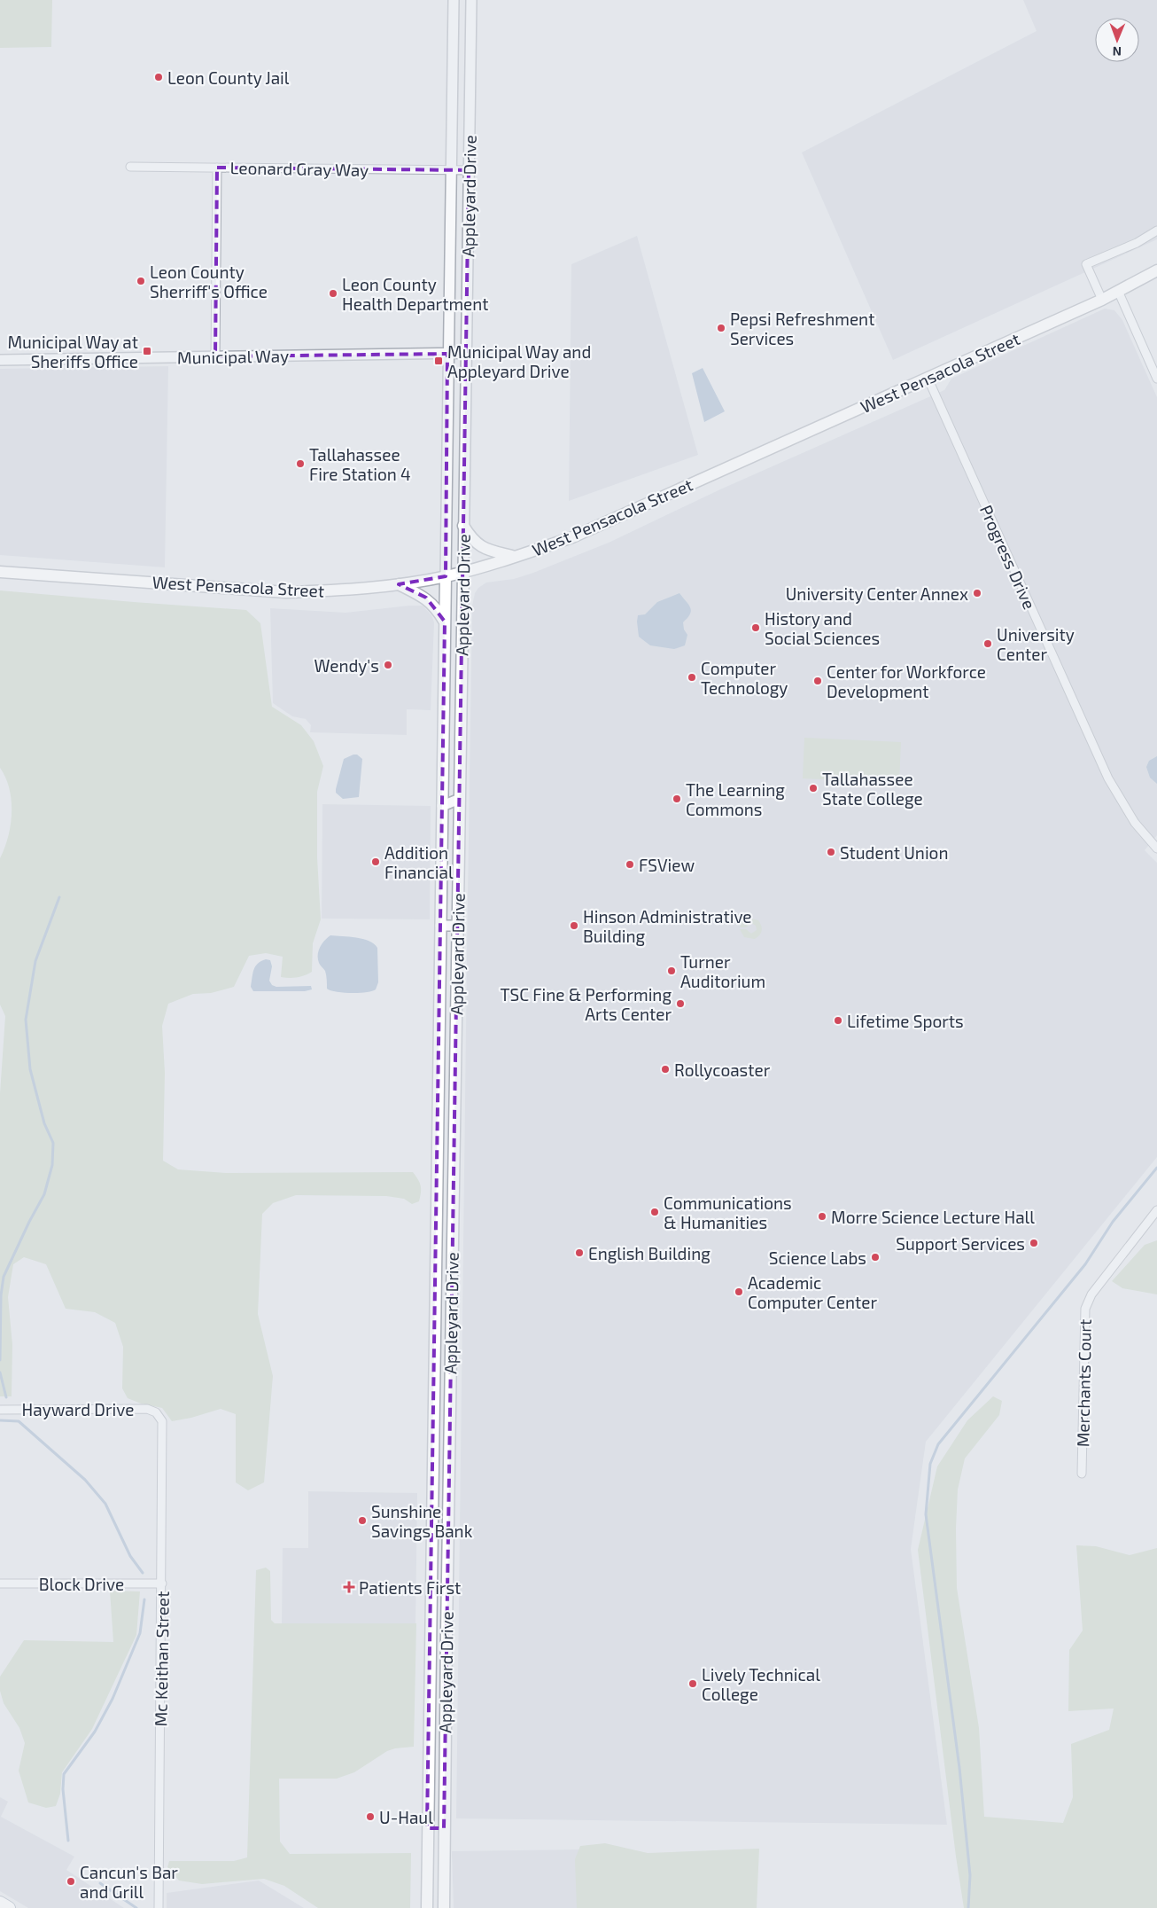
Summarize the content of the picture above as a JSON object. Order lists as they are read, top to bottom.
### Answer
{
  "streets": {
    "main road": ["Appleyard Drive", "West Pensacola Street"],
    "street": [
      "Leonard Gray Way",
      "Municipal Way",
      "Progress Drive",
      "Merchants Court",
      "Hayward Drive",
      "Block Drive",
      "Mc Keithan Street"
    ]
  },
  "crossings": [
    ["Leonard Gray Way", "Appleyard Drive"],
    ["Appleyard Drive", "Municipal Way"],
    ["Appleyard Drive", "West Pensacola Street"],
    ["West Pensacola Street", "Progress Drive"],
    ["Hayward Drive", "Mc Keithan Street"],
    ["Block Drive", "Mc Keithan Street"]
  ],
  "places": {
    "other": [
      "Leon County Jail",
      "Leon County Sherriff's Office",
      "Leon County Health Department",
      "Pepsi Refreshment Services",
      "Tallahassee Fire Station 4",
      "University Center Annex",
      "History and Social Sciences",
      "University Center",
      "Wendy's",
      "Computer Technology",
      "Center for Workforce Development",
      "Tallahassee State College",
      "The Learning Commons",
      "Student Union",
      "Addition Financial",
      "FSView",
      "Hinson Administrative Building",
      "Turner Auditorium",
      "TSC Fine & Performing Arts Center",
      "Lifetime Sports",
      "Rollycoaster",
      "Communications & Humanities",
      "Morre Science Lecture Hall",
      "Support Services",
      "English Building",
      "Science Labs",
      "Academic Computer Center",
      "Sunshine Savings Bank",
      "Lively Technical College",
      "U-Haul",
      "Cancun's Bar and Grill"
    ],
    "transit": ["Municipal Way at Sheriffs Office", "Municipal Way and Appleyard Drive"],
    "health": ["Patients First"]
  },
  "north": "bottom"
}
